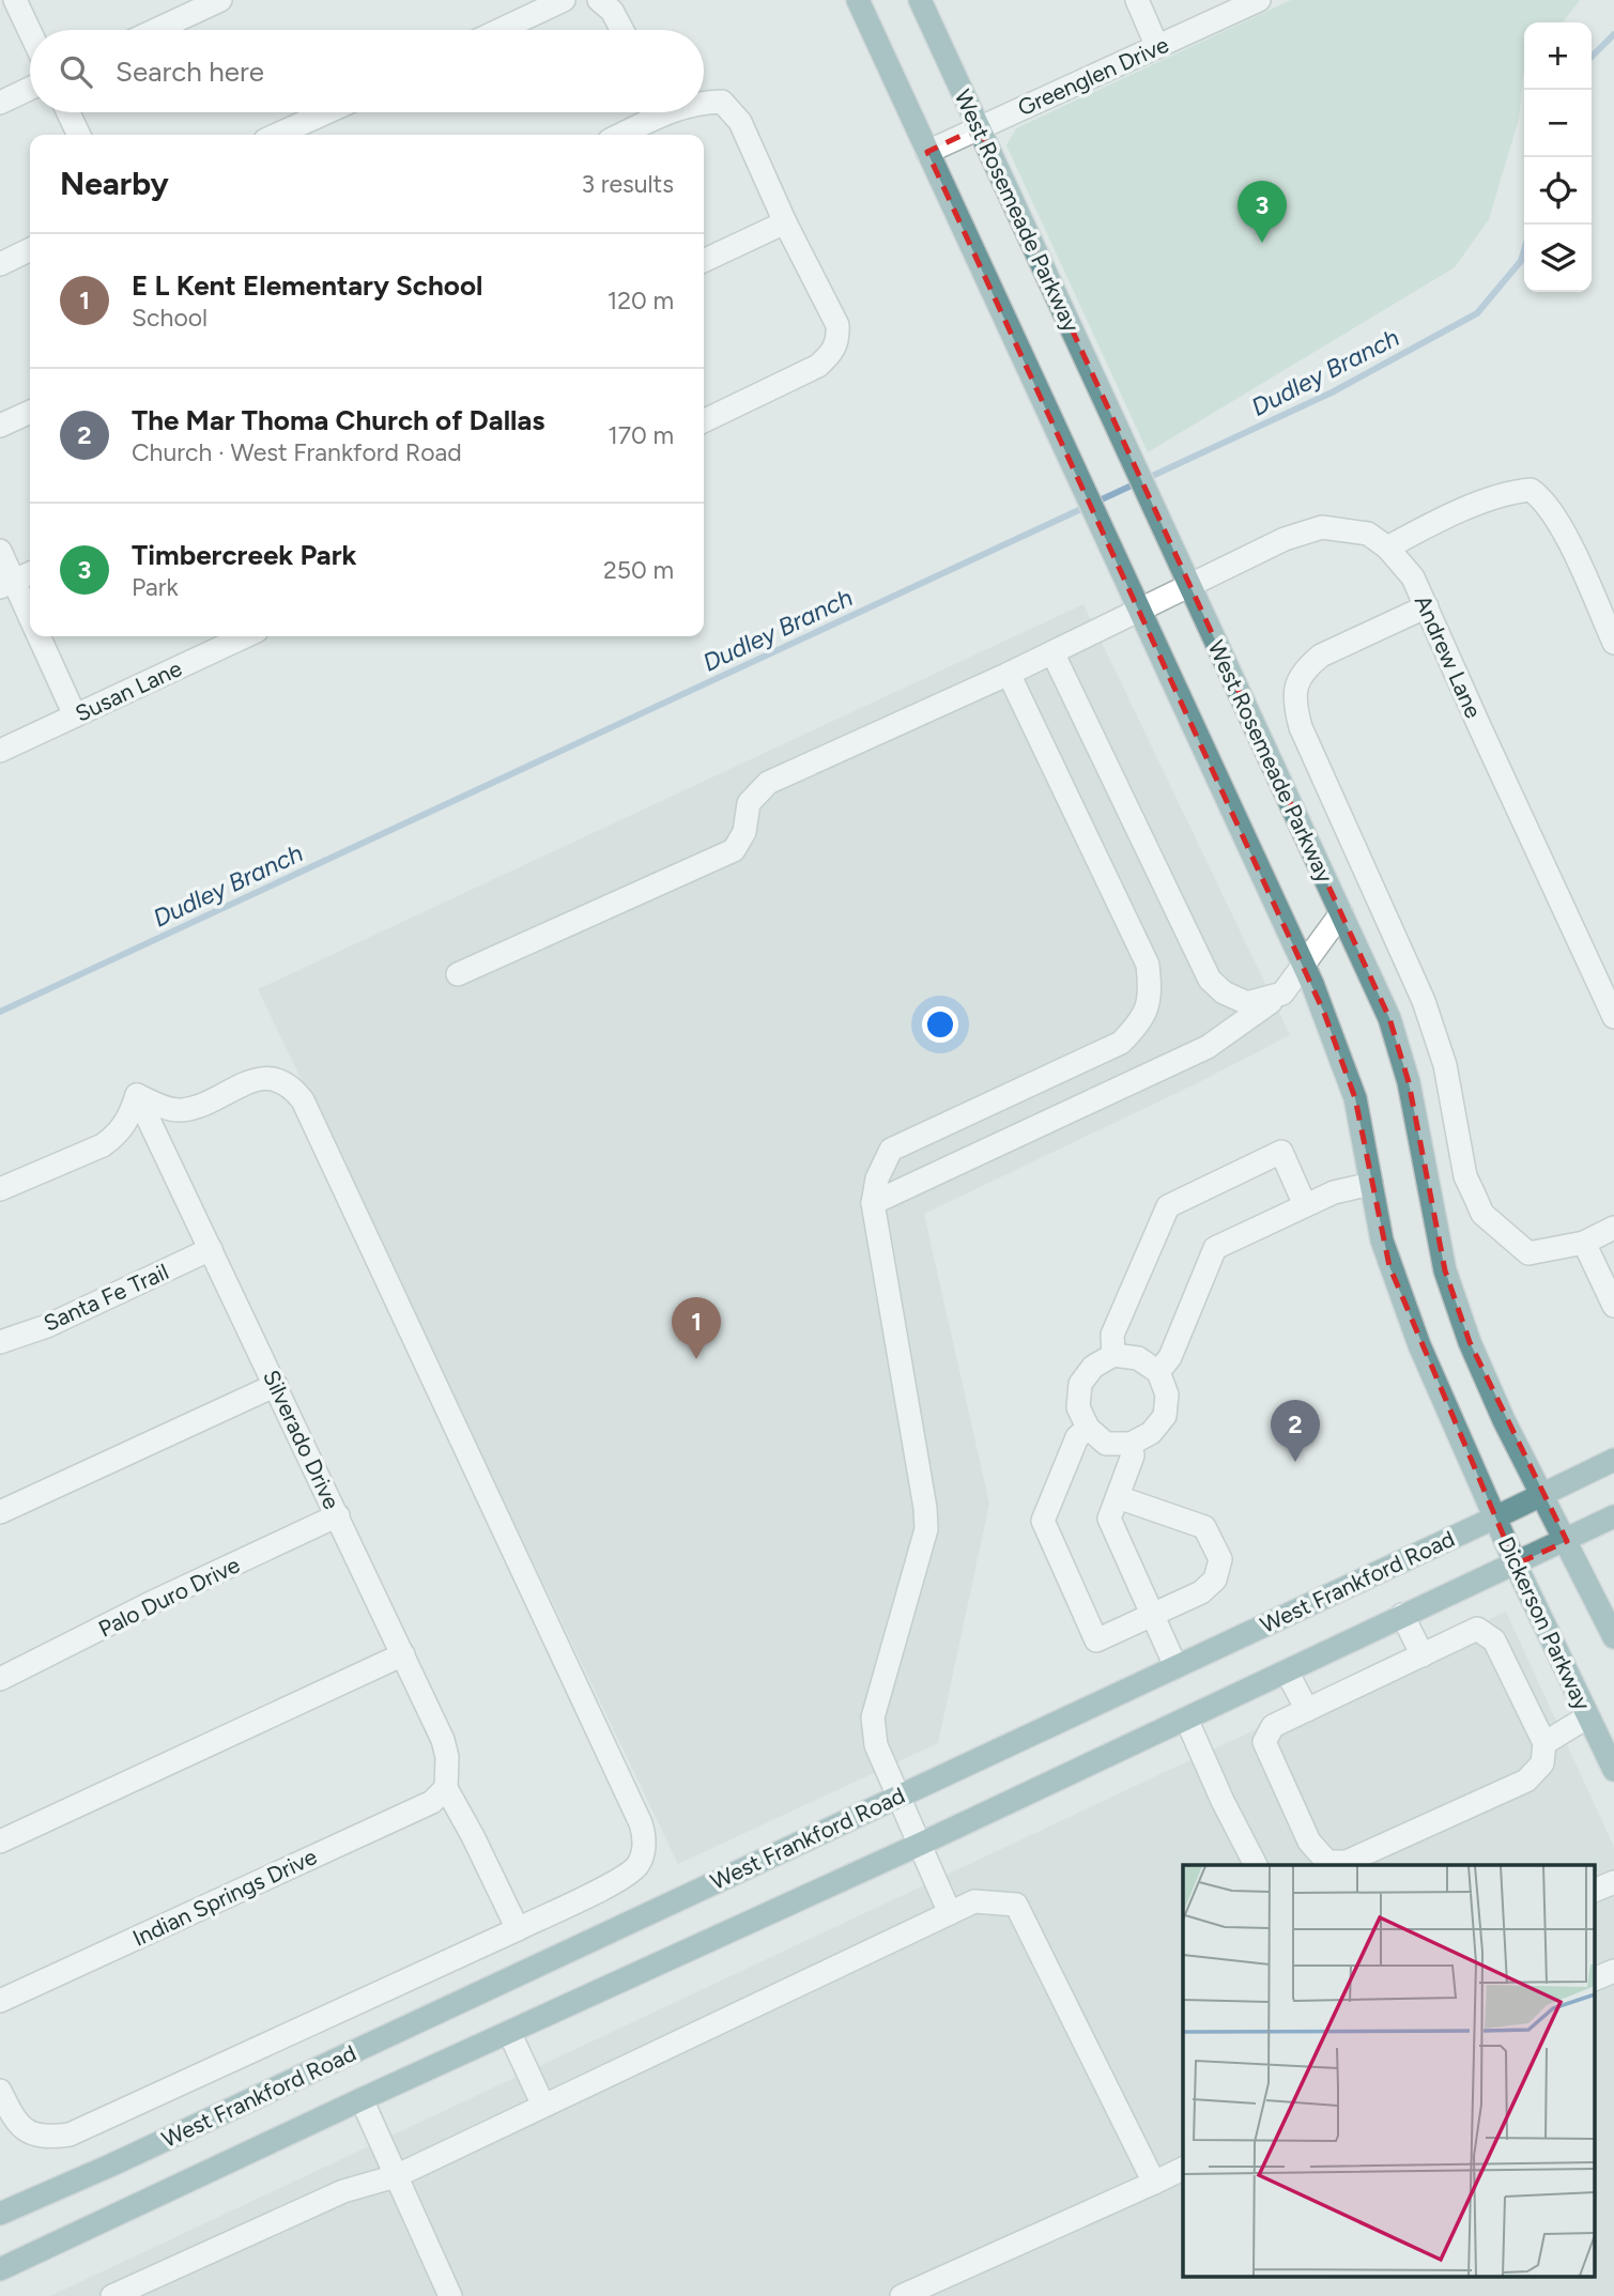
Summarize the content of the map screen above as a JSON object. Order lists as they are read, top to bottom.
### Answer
{
  "streets": {
    "main road": ["West Rosemeade Parkway", "West Frankford Road", "Dickerson Parkway"],
    "street": [
      "Greenglen Drive",
      "Andrew Lane",
      "Susan Lane",
      "Santa Fe Trail",
      "Silverado Drive",
      "Palo Duro Drive",
      "Indian Springs Drive"
    ]
  },
  "crossings": [
    ["Greenglen Drive", "West Rosemeade Parkway"],
    ["West Rosemeade Parkway", "Andrew Lane"],
    ["West Rosemeade Parkway", "West Frankford Road"],
    ["Santa Fe Trail", "Silverado Drive"],
    ["Silverado Drive", "Palo Duro Drive"],
    ["Silverado Drive", "Indian Springs Drive"],
    ["West Frankford Road", "Dickerson Parkway"]
  ],
  "water": ["Dudley Branch"],
  "page": {
    "map_buttons": ["+", "−"],
    "search": "Search here",
    "heading": ["Nearby", "3 results"],
    "pins": ["3", "1", "2"],
    "list": [
      {
        "mark": "1",
        "name": "E L Kent Elementary School",
        "note": "School",
        "value": "120 m"
      },
      {
        "mark": "2",
        "name": "The Mar Thoma Church of Dallas",
        "note": "Church · West Frankford Road",
        "value": "170 m"
      },
      {
        "mark": "3",
        "name": "Timbercreek Park",
        "note": "Park",
        "value": "250 m"
      }
    ]
  }
}
